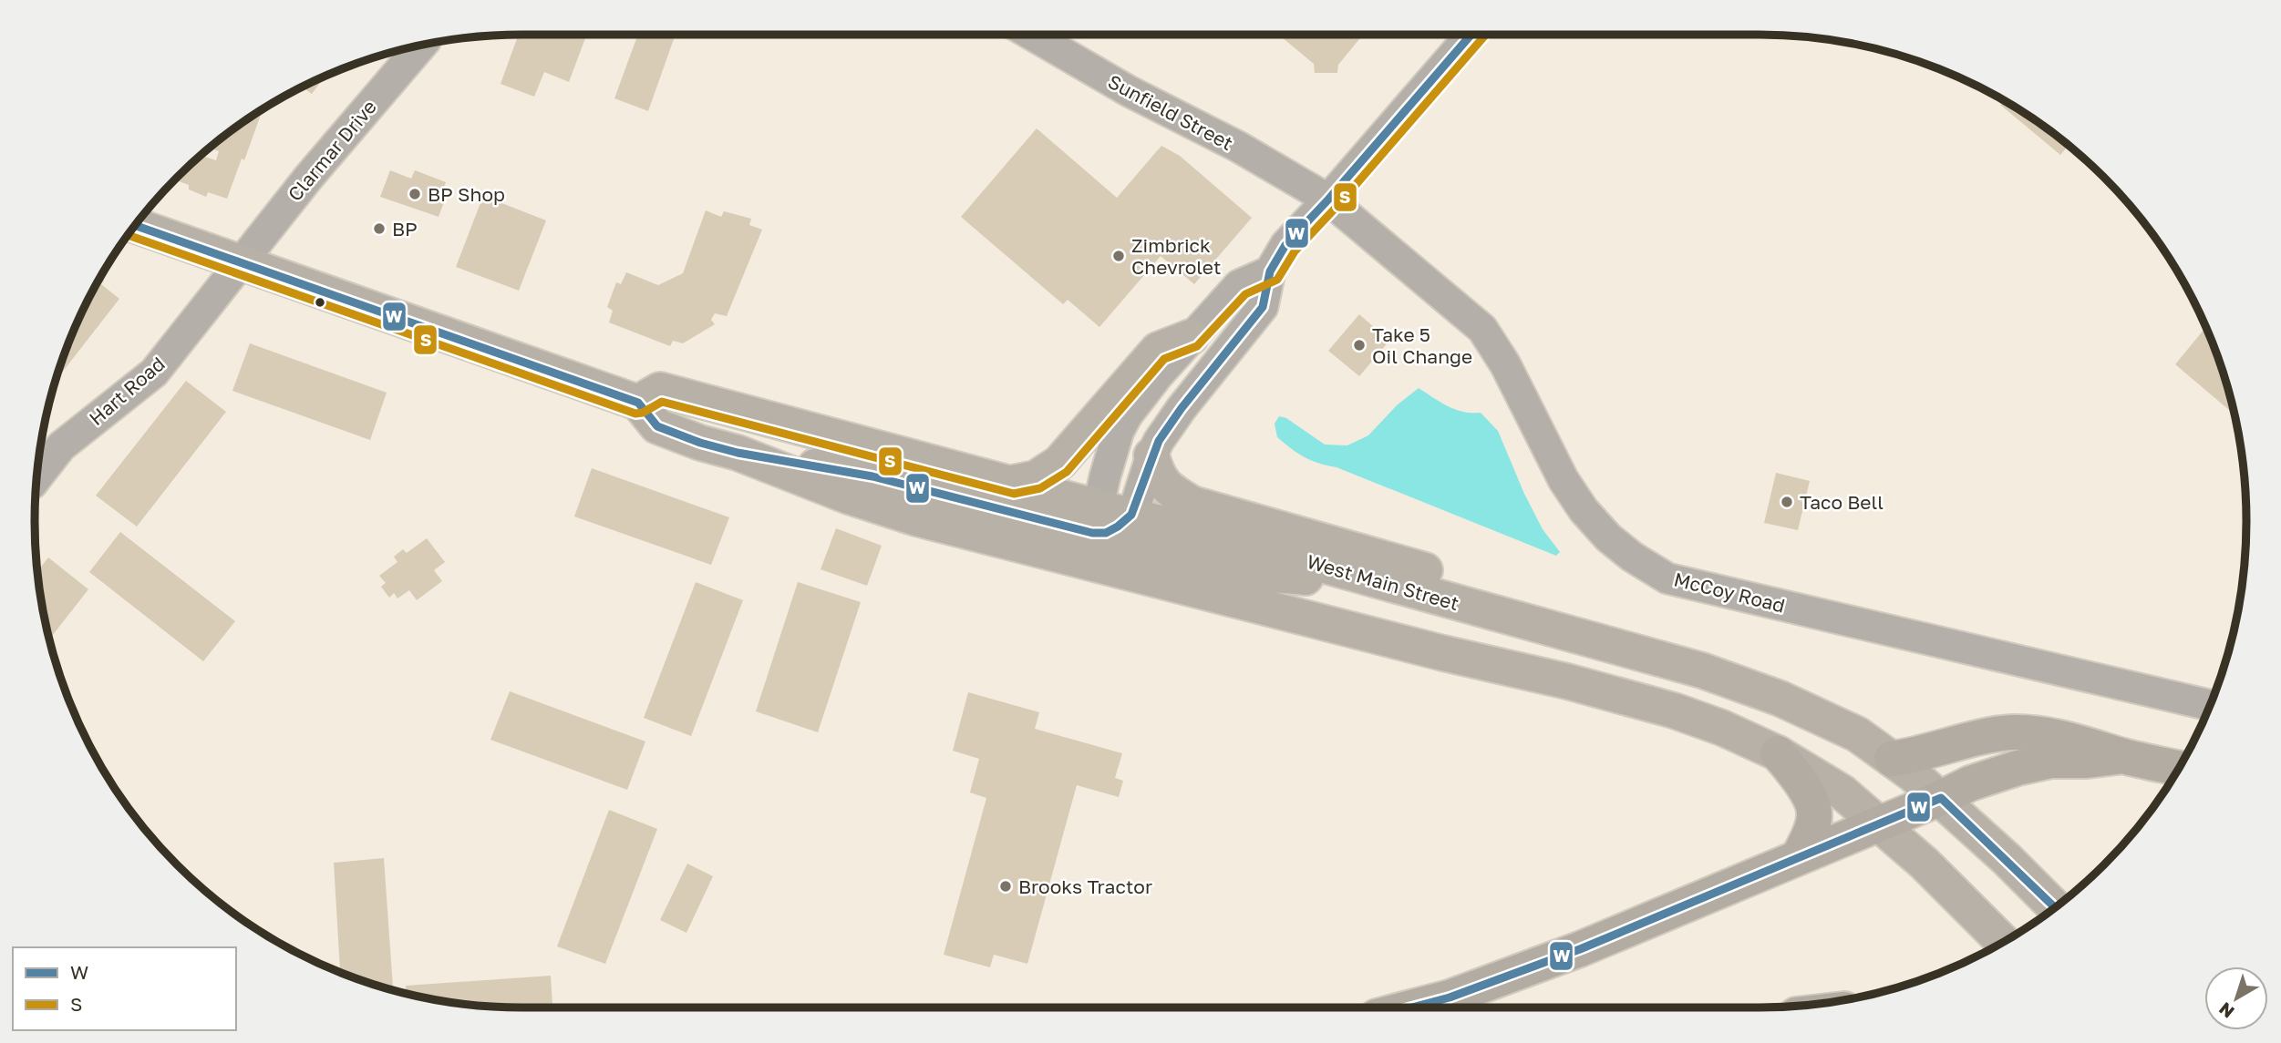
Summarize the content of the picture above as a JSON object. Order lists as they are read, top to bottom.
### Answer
{
  "streets": {
    "main road": ["West Main Street"],
    "street": [
      "Sunfield Street",
      "Clarmar Drive",
      "Hart Road",
      "McCoy Road"
    ]
  },
  "crossings": [
    ["Sunfield Street", "McCoy Road"],
    ["Clarmar Drive", "Hart Road"]
  ],
  "places": [
    "BP Shop",
    "BP",
    "Zimbrick Chevrolet",
    "Take 5 Oil Change",
    "Taco Bell",
    "Brooks Tractor"
  ],
  "lines": ["transit line W", "transit line S"],
  "legend": ["W", "S"],
  "north": "bottom left"
}
